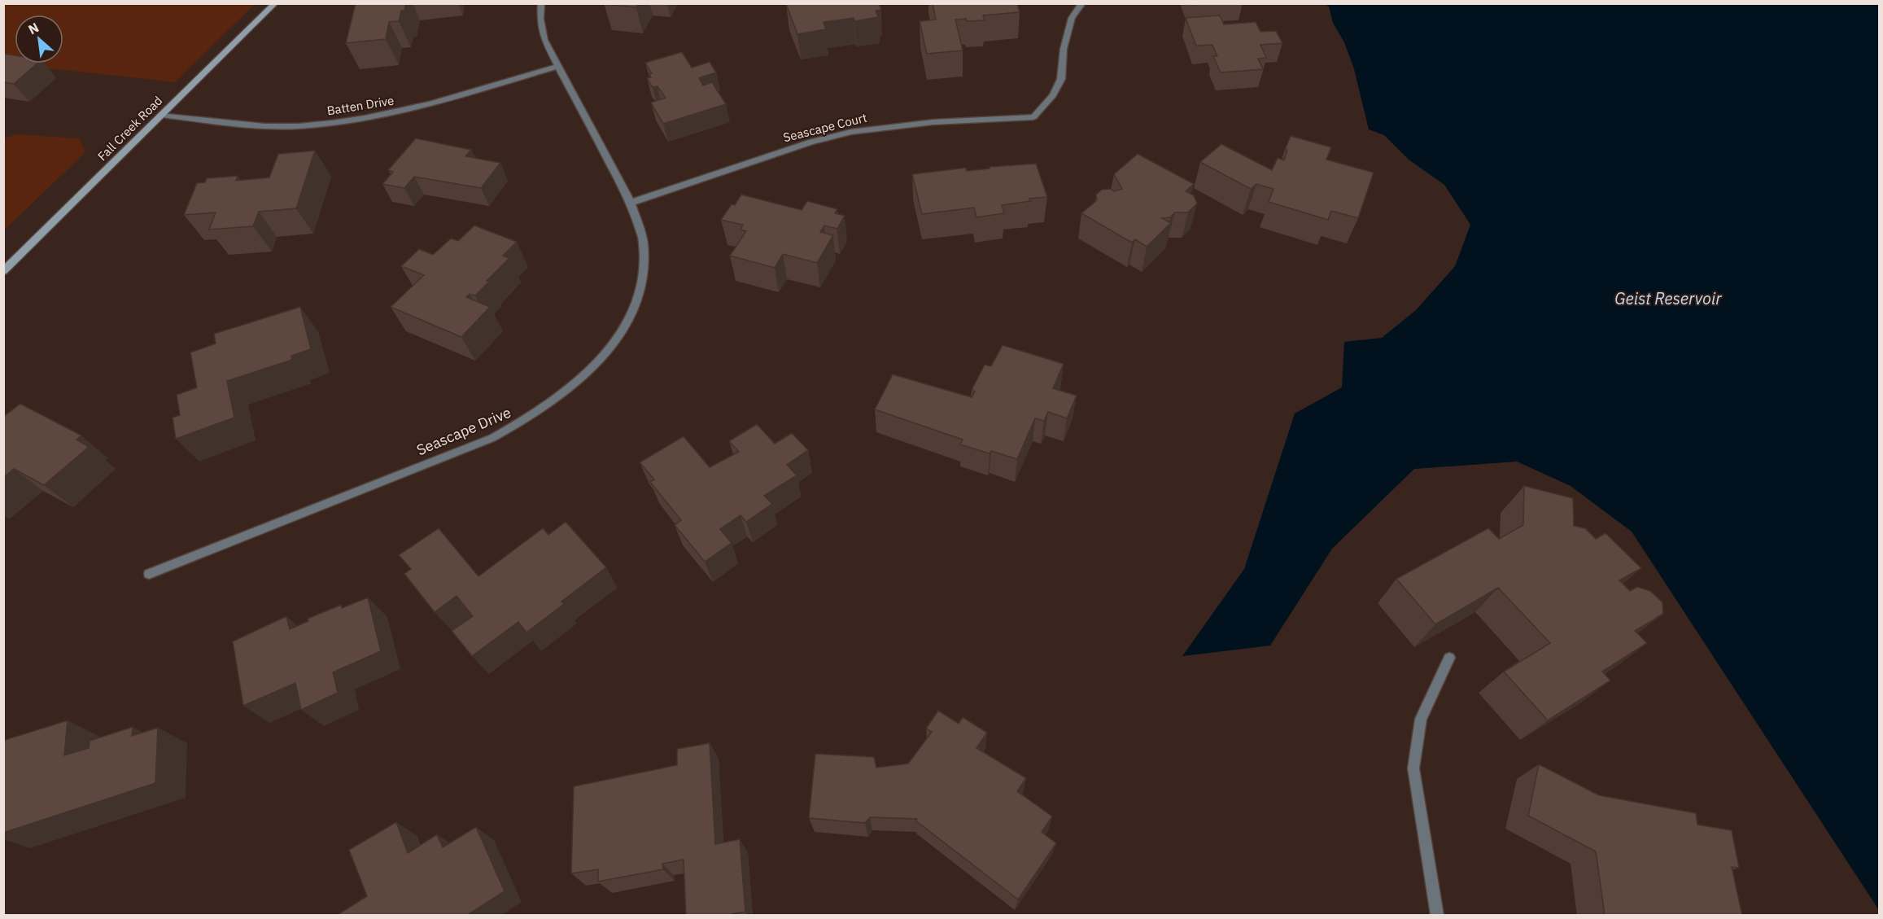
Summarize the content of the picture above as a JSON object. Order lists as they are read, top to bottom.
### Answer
{
  "streets": {
    "main road": ["Fall Creek Road"],
    "street": ["Batten Drive", "Seascape Court", "Seascape Drive"]
  },
  "crossings": [
    ["Batten Drive", "Fall Creek Road"],
    ["Batten Drive", "Seascape Drive"],
    ["Seascape Court", "Seascape Drive"]
  ],
  "water": ["Geist Reservoir"],
  "north": "top left"
}
